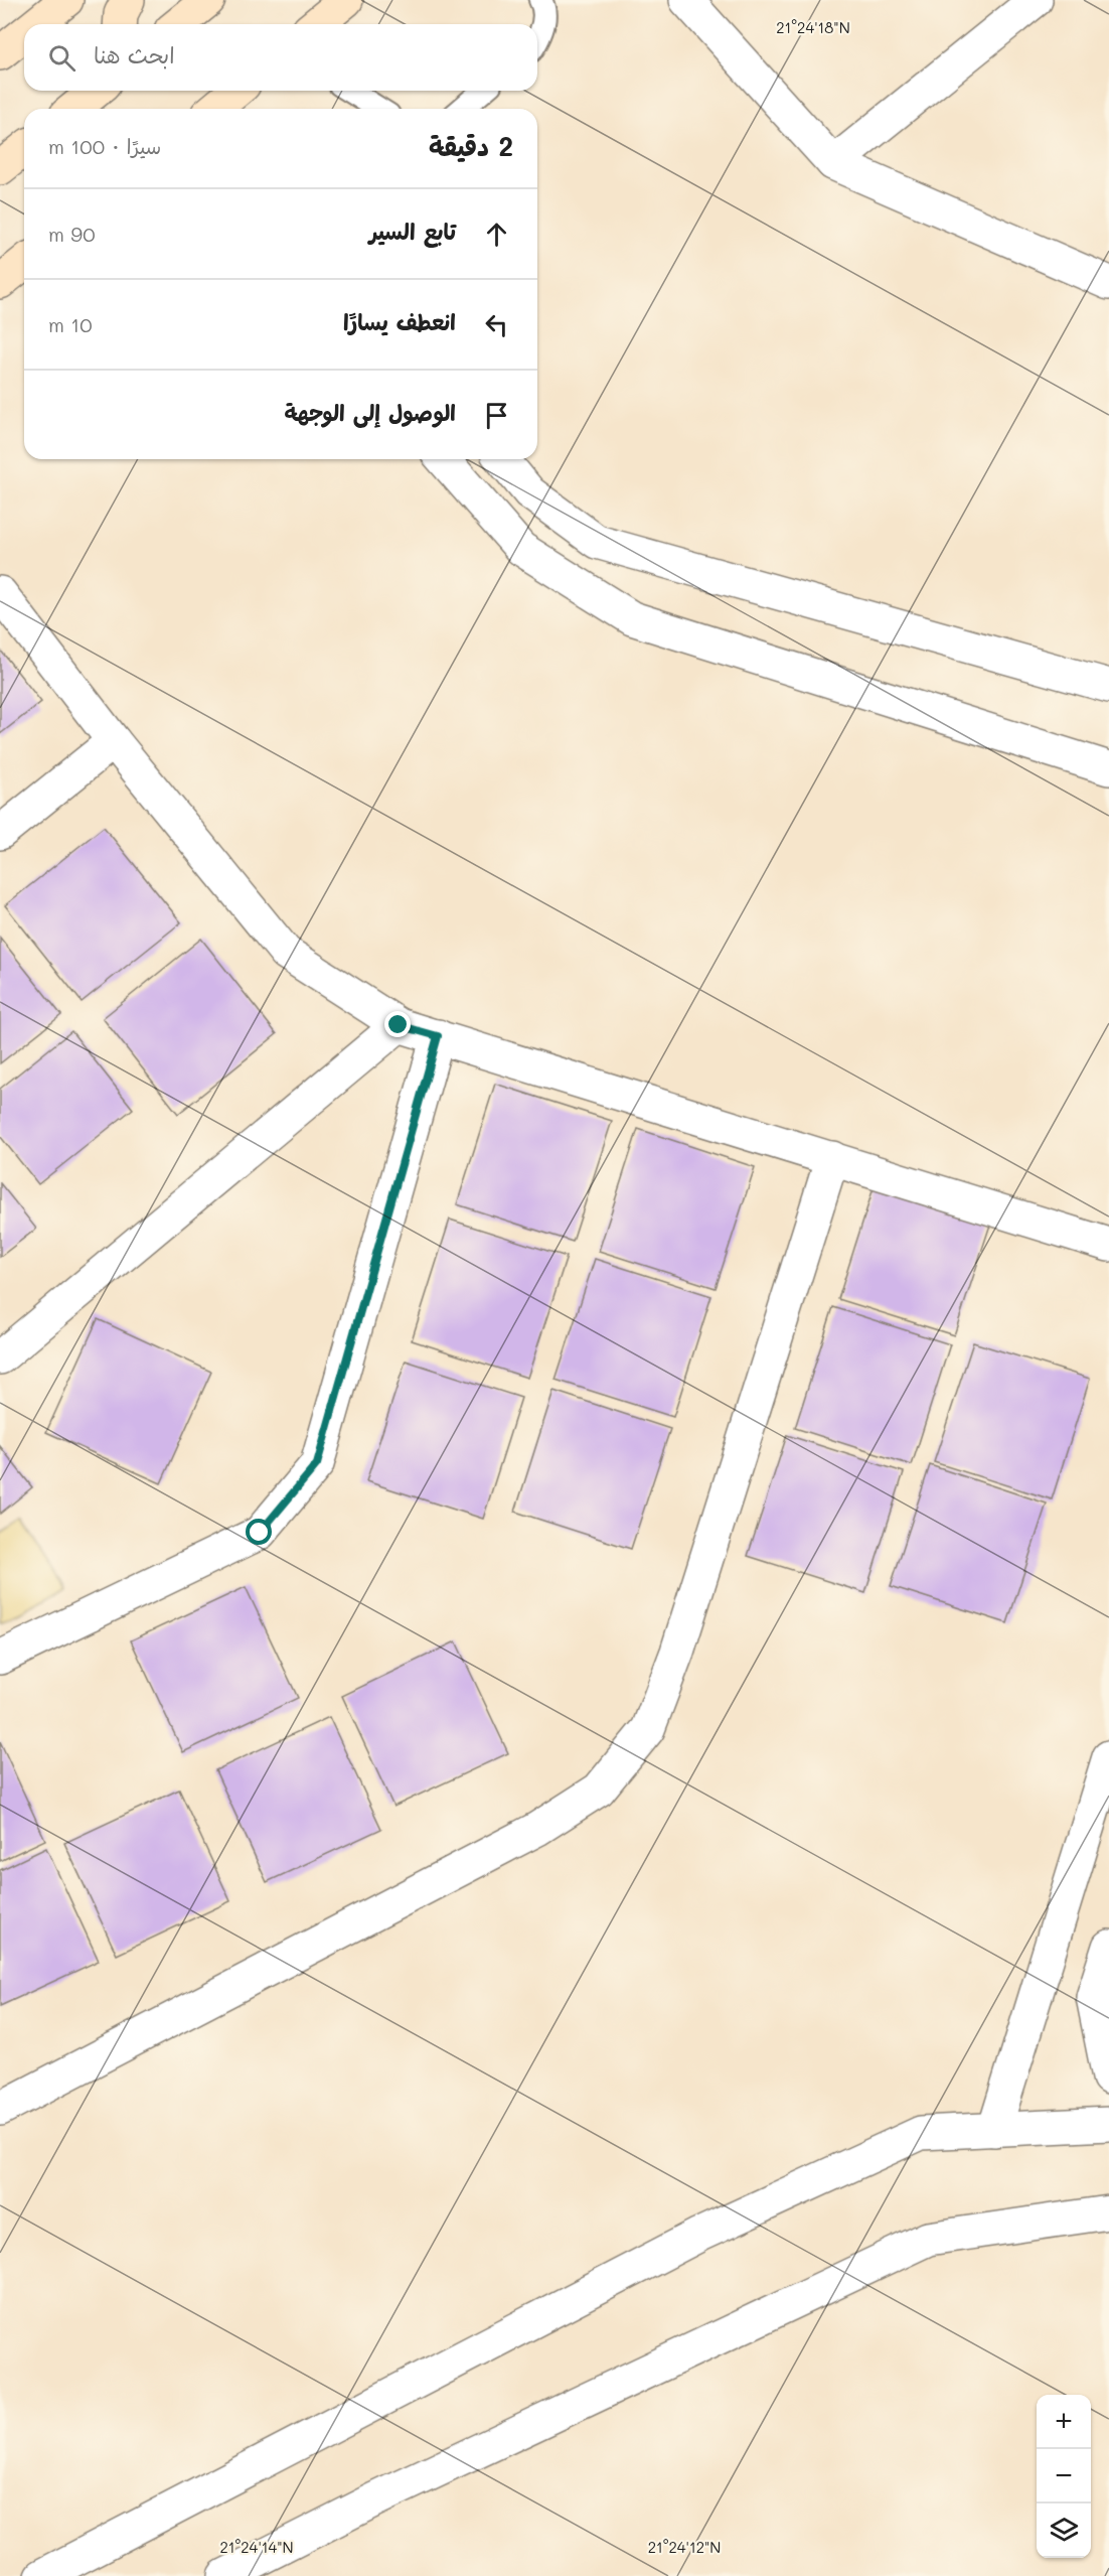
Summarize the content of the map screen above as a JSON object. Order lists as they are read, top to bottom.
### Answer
{
  "page": {
    "search": "ابحث هنا",
    "heading": ["2 دقيقة", "سيرًا · 100 m"],
    "list": [
      ["تابع السير", "90 m"],
      ["انعطف يسارًا", "10 m"],
      "الوصول إلى الوجهة"
    ],
    "map_buttons": ["+", "−"]
  },
  "coordinates": ["21°24'18\"N", "21°24'14\"N", "21°24'12\"N"]
}
